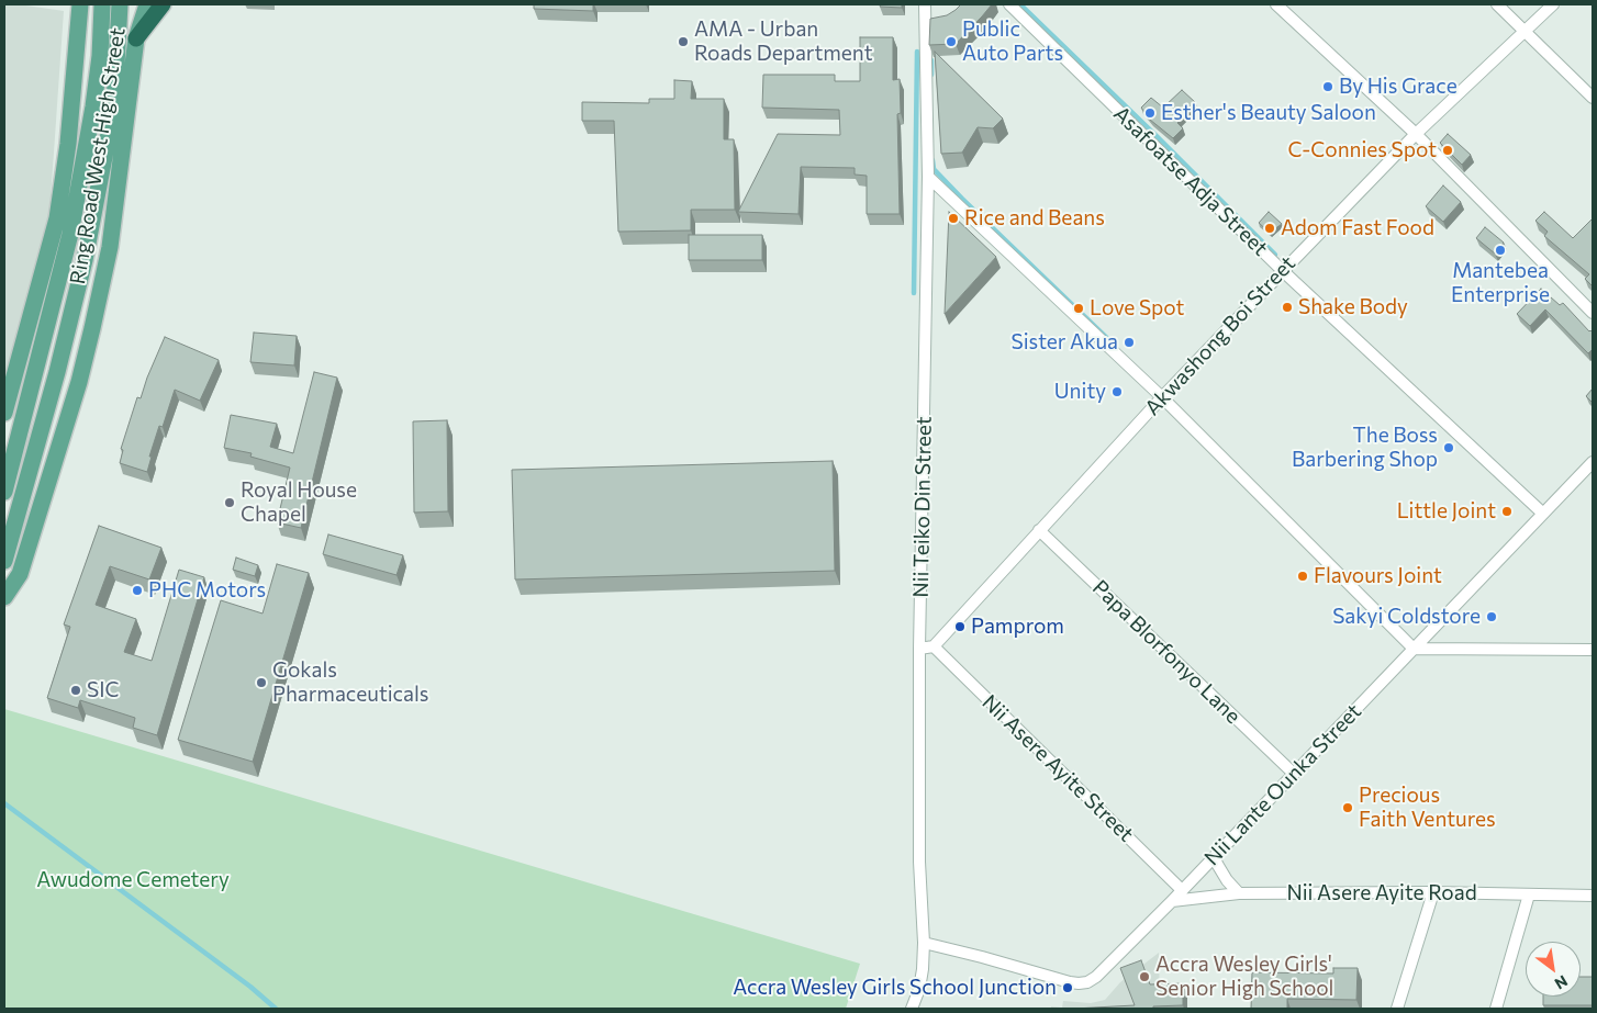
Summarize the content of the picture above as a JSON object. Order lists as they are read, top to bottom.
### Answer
{
  "streets": {
    "main road": ["Ring Road West High Street"],
    "street": [
      "Asafoatse Adja Street",
      "Akwashong Boi Street",
      "Nii Teiko Din Street",
      "Papa Blorfonyo Lane",
      "Nii Asere Ayite Street",
      "Nii Lante Ounka Street",
      "Nii Asere Ayite Road"
    ]
  },
  "crossings": [
    ["Asafoatse Adja Street", "Akwashong Boi Street"],
    ["Asafoatse Adja Street", "Nii Lante Ounka Street"],
    ["Akwashong Boi Street", "Papa Blorfonyo Lane"],
    ["Akwashong Boi Street", "Nii Asere Ayite Street"],
    ["Nii Teiko Din Street", "Nii Lante Ounka Street"],
    ["Papa Blorfonyo Lane", "Nii Lante Ounka Street"],
    ["Nii Asere Ayite Street", "Nii Lante Ounka Street"],
    ["Nii Lante Ounka Street", "Nii Asere Ayite Road"]
  ],
  "parks": ["Awudome Cemetery"],
  "places": [
    "AMA - Urban Roads Department",
    "Public Auto Parts",
    "By His Grace",
    "Esther's Beauty Saloon",
    "C-Connies Spot",
    "Rice and Beans",
    "Adom Fast Food",
    "Mantebea Enterprise",
    "Shake Body",
    "Love Spot",
    "Sister Akua",
    "Unity",
    "The Boss Barbering Shop",
    "Royal House Chapel",
    "Little Joint",
    "Flavours Joint",
    "PHC Motors",
    "Sakyi Coldstore",
    "Pamprom",
    "Gokals Pharmaceuticals",
    "SIC",
    "Precious Faith Ventures",
    "Accra Wesley Girls' Senior High School",
    "Accra Wesley Girls School Junction"
  ],
  "north": "bottom right"
}
